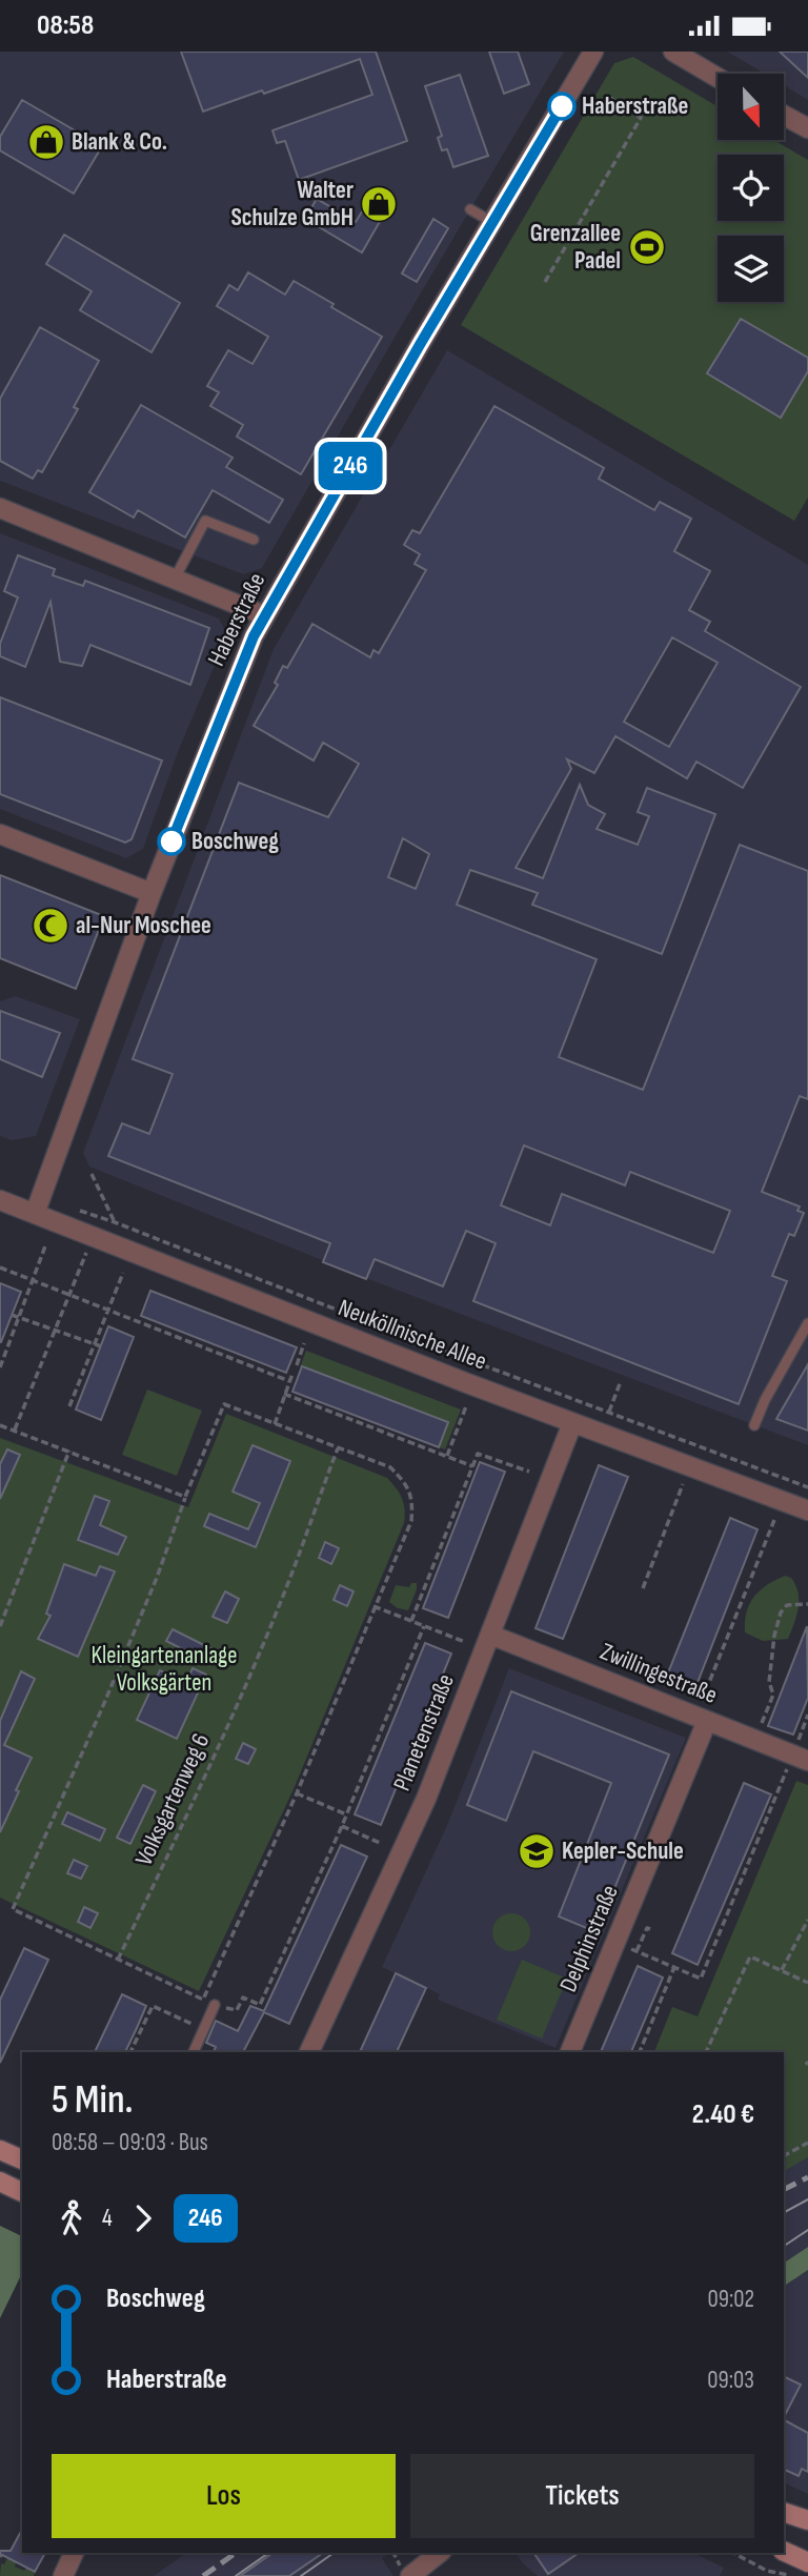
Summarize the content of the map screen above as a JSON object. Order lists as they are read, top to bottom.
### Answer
{
  "streets": {
    "street": [
      "Haberstraße",
      "Neuköllnische Allee",
      "Zwillingestraße",
      "Planetenstraße",
      "Delphinstraße"
    ],
    "path": ["Volksgartenweg 6"]
  },
  "crossings": [
    ["Haberstraße", "Neuköllnische Allee"],
    ["Neuköllnische Allee", "Planetenstraße"],
    ["Zwillingestraße", "Planetenstraße"],
    ["Zwillingestraße", "Delphinstraße"]
  ],
  "parks": ["Kleingartenanlage Volksgärten"],
  "places": {
    "other": ["Haberstraße", "Boschweg"],
    "shop": ["Blank & Co.", "Walter Schulze GmbH"],
    "sports": ["Grenzallee Padel"],
    "mosque": ["al-Nur Moschee"],
    "school or university": ["Kepler-Schule"]
  },
  "lines": ["bus line 246"],
  "north": "bottom",
  "page": {
    "status": "08:58",
    "on_map": "246",
    "heading": ["5 Min.", "08:58 – 09:03 · Bus", "2.40 €"],
    "legs": ["4", "246"],
    "list": [
      {
        "name": "Boschweg",
        "value": "09:02"
      },
      {
        "name": "Haberstraße",
        "value": "09:03"
      }
    ],
    "buttons": ["Los", "Tickets"]
  }
}
